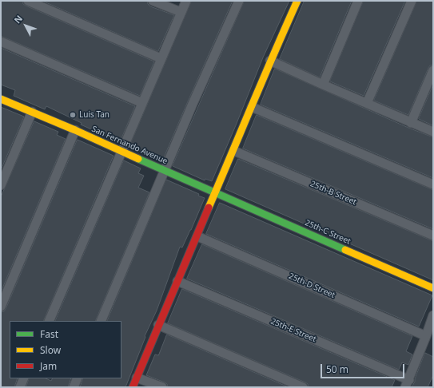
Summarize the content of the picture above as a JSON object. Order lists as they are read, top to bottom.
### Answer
{
  "streets": {
    "street": [
      "San Fernando Avenue",
      "25th-B Street",
      "25th-C Street",
      "25th-D Street",
      "25th-E Street"
    ]
  },
  "crossings": [
    ["San Fernando Avenue", "25th-C Street"]
  ],
  "places": ["Luis Tan"],
  "legend": ["Fast", "Slow", "Jam"],
  "scale_bar": "50 m",
  "north": "top left"
}
